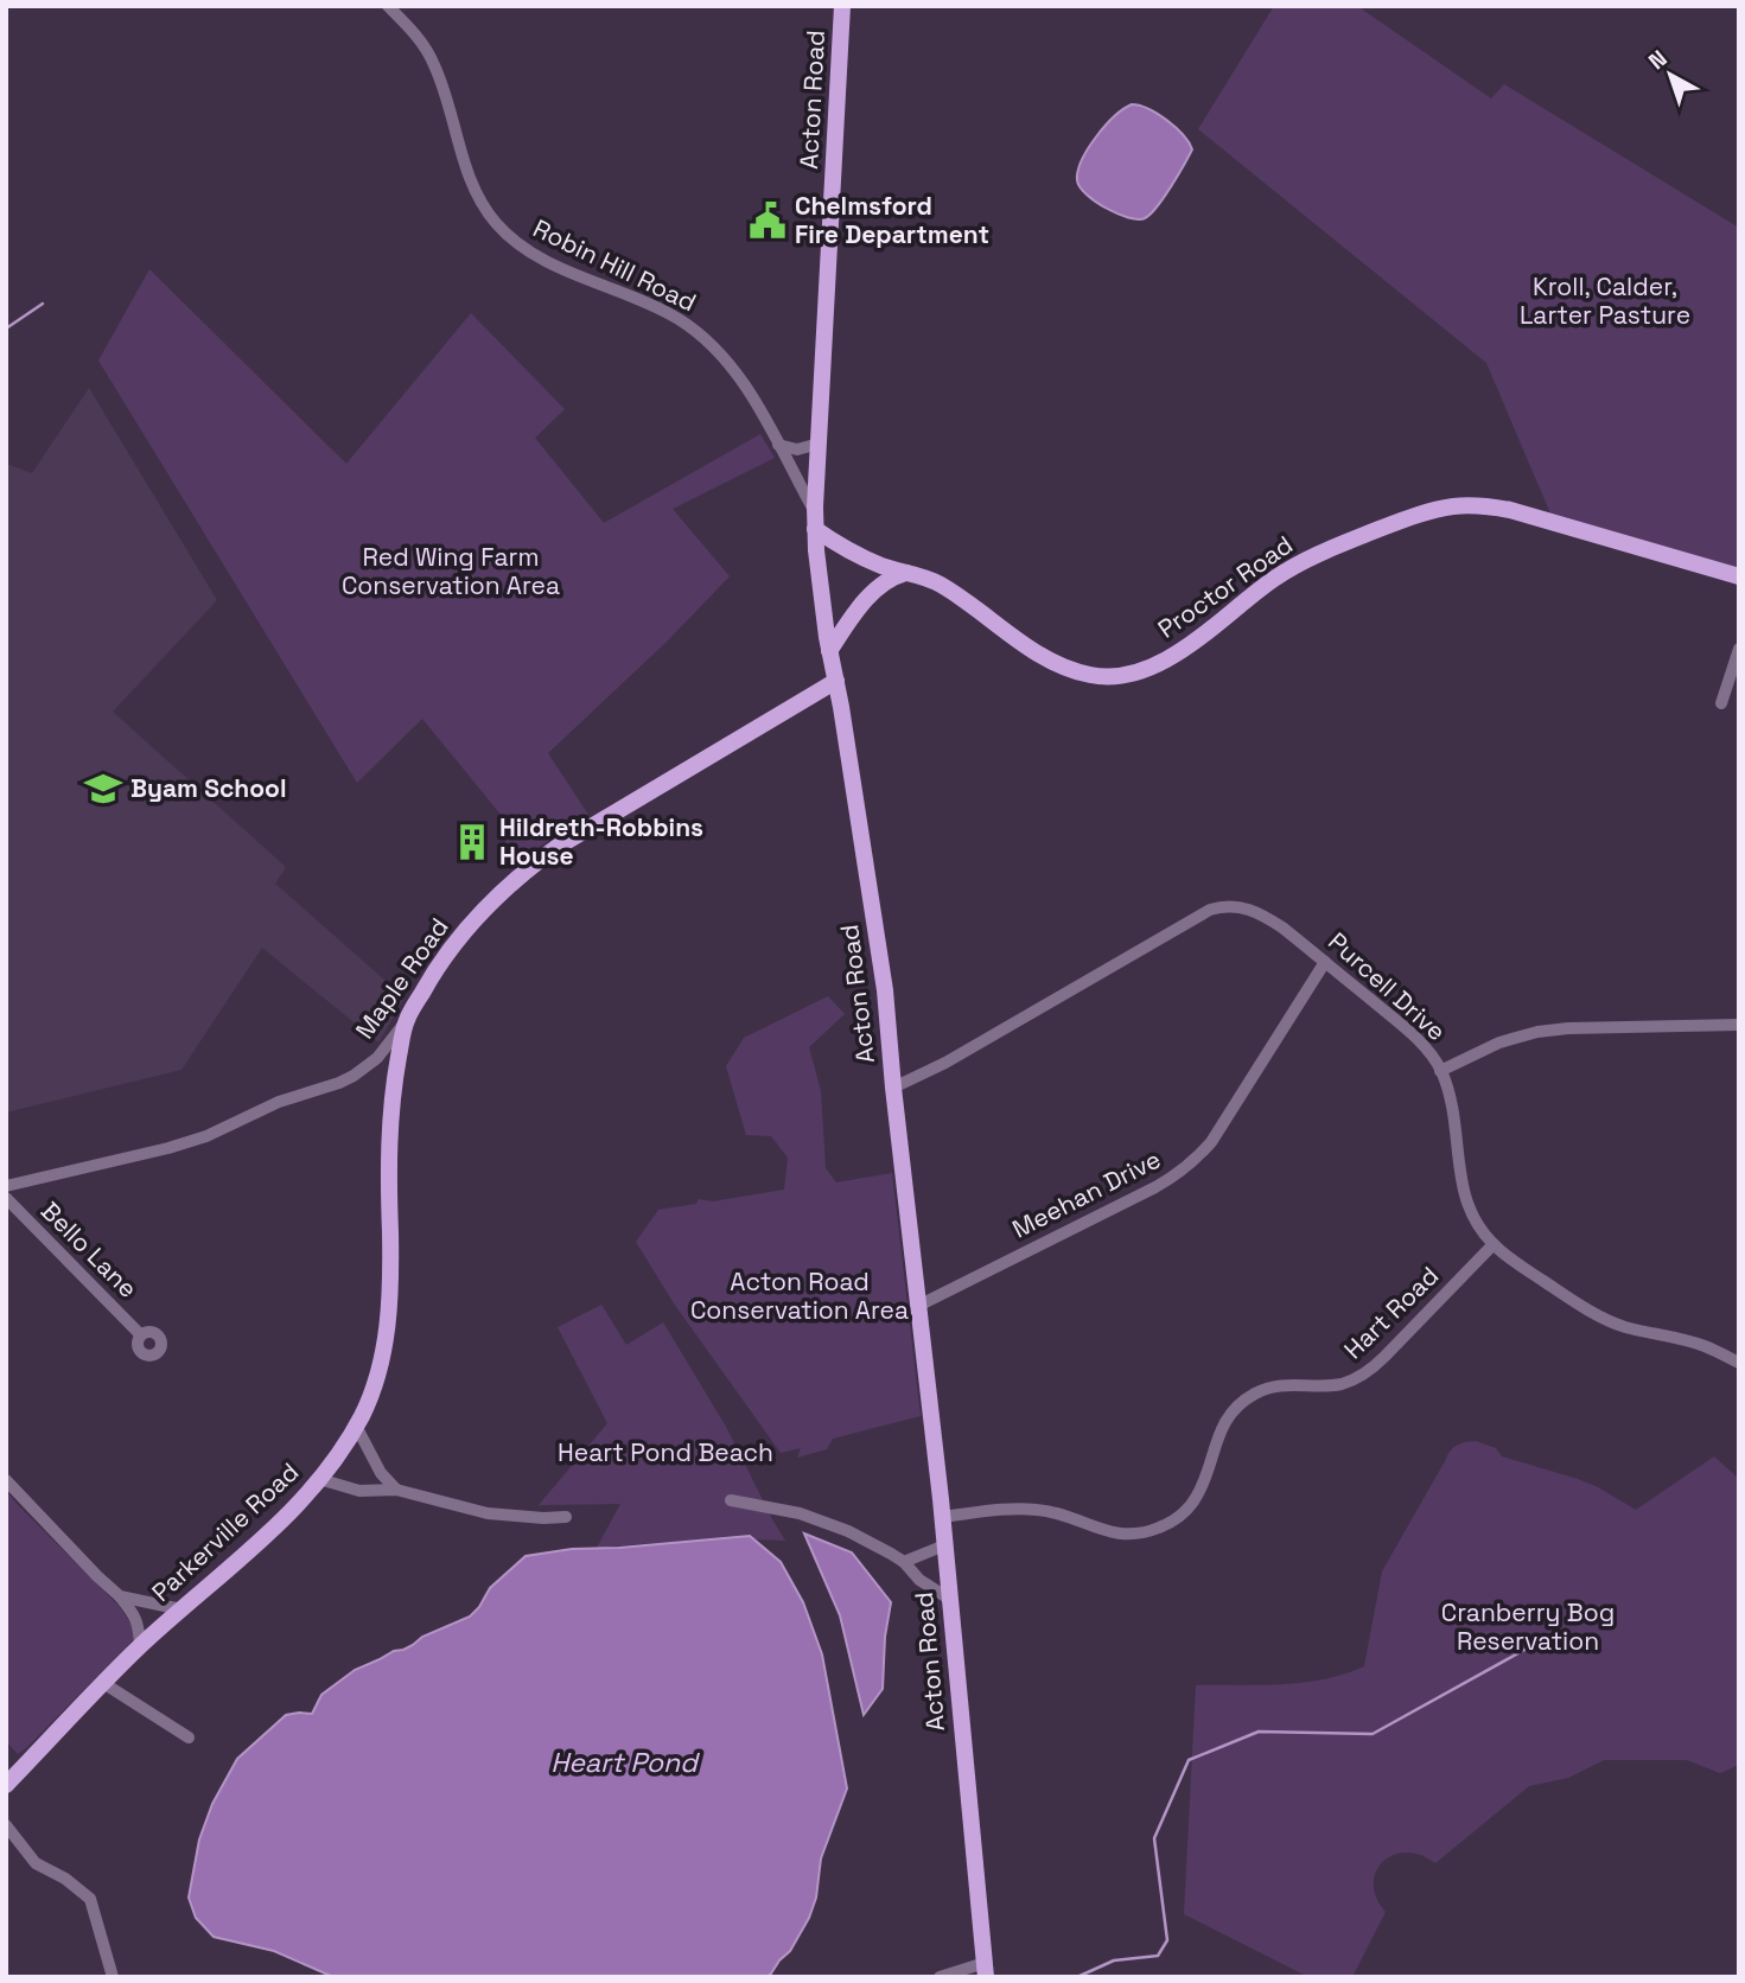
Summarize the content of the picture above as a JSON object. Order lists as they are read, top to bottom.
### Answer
{
  "streets": {
    "main road": [
      "Acton Road",
      "Proctor Road",
      "Maple Road",
      "Parkerville Road"
    ],
    "street": [
      "Robin Hill Road",
      "Purcell Drive",
      "Meehan Drive",
      "Bello Lane",
      "Hart Road"
    ]
  },
  "crossings": [
    ["Acton Road", "Robin Hill Road"],
    ["Acton Road", "Proctor Road"],
    ["Acton Road", "Maple Road"],
    ["Acton Road", "Purcell Drive"],
    ["Acton Road", "Meehan Drive"],
    ["Acton Road", "Hart Road"],
    ["Robin Hill Road", "Proctor Road"],
    ["Maple Road", "Parkerville Road"],
    ["Purcell Drive", "Meehan Drive"],
    ["Purcell Drive", "Hart Road"]
  ],
  "water": ["Heart Pond"],
  "parks": [
    "Kroll, Calder, Larter Pasture",
    "Red Wing Farm Conservation Area",
    "Acton Road Conservation Area",
    "Heart Pond Beach",
    "Cranberry Bog Reservation"
  ],
  "places": {
    "public building": ["Chelmsford Fire Department"],
    "school or university": ["Byam School"],
    "building": ["Hildreth-Robbins House"]
  },
  "north": "top left"
}
